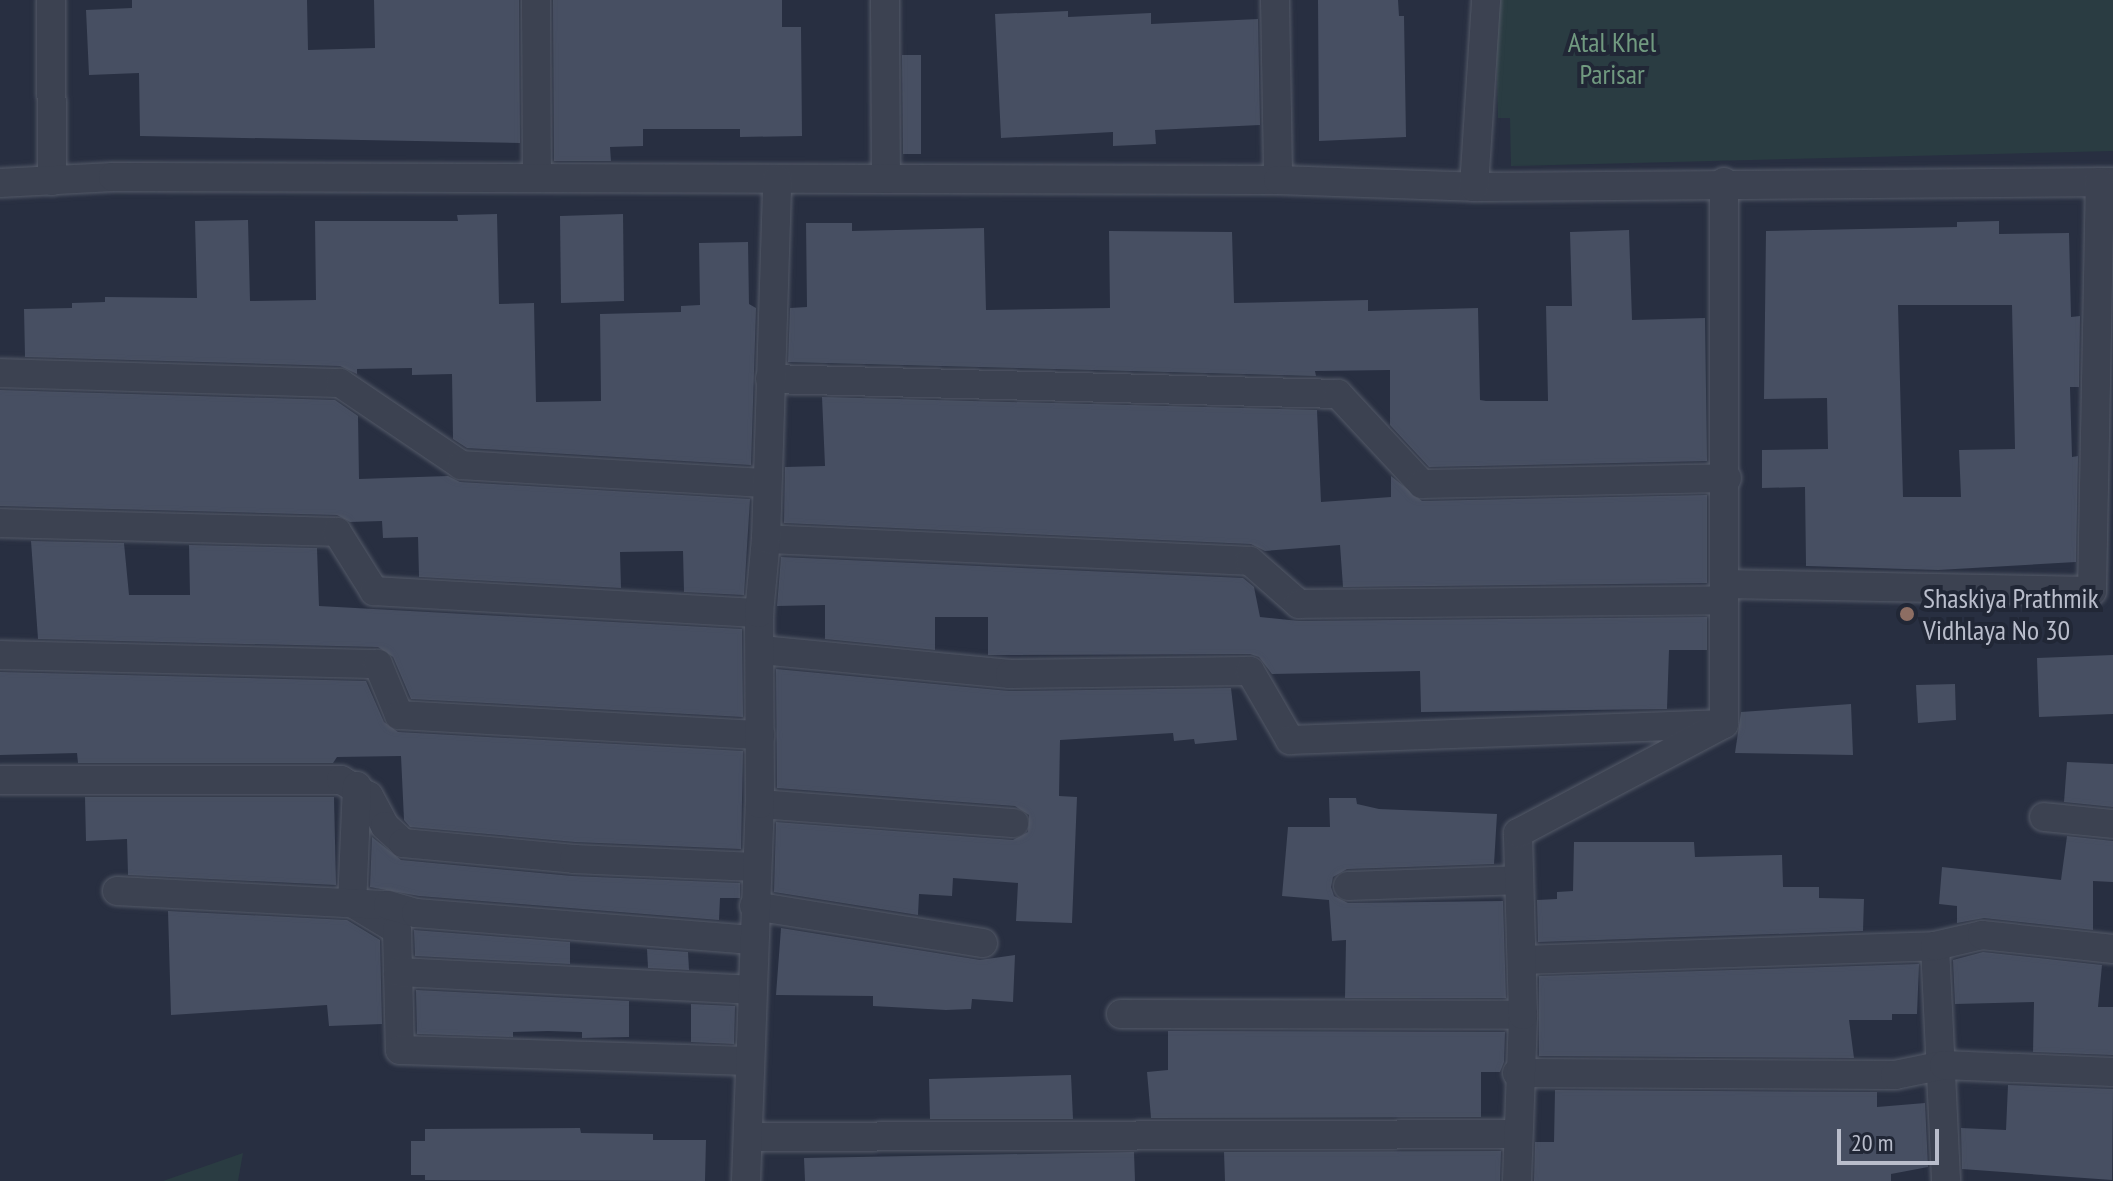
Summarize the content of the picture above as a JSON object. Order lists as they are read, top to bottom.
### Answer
{
  "parks": ["Atal Khel Parisar"],
  "places": ["Shaskiya Prathmik Vidhlaya No 30"],
  "scale_bar": "20 m"
}
